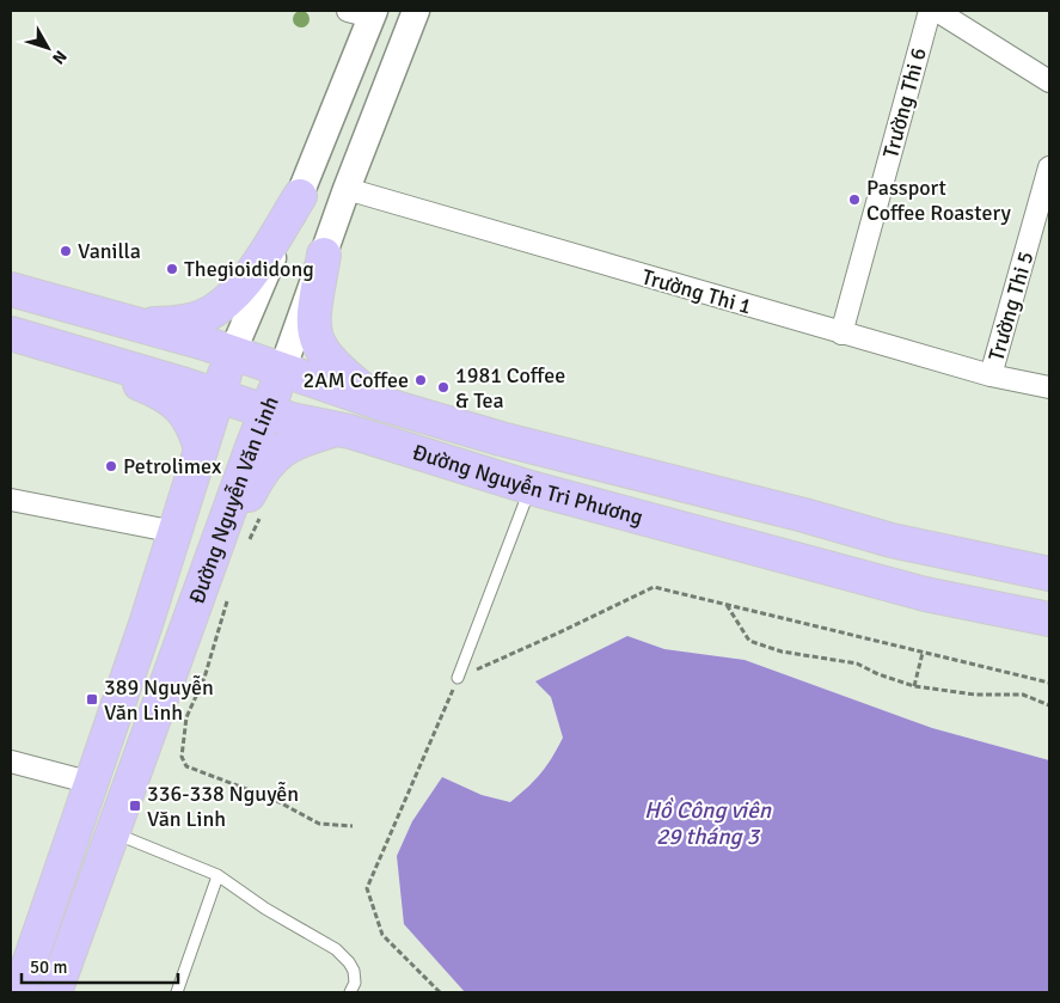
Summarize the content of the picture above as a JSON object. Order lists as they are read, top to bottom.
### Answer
{
  "streets": {
    "main road": ["Đường Nguyễn Tri Phương", "Đường Nguyễn Văn Linh"],
    "street": ["Trường Thi 6", "Trường Thi 1", "Trường Thi 5"]
  },
  "crossings": [
    ["Trường Thi 6", "Trường Thi 1"],
    ["Trường Thi 1", "Trường Thi 5"],
    ["Trường Thi 1", "Đường Nguyễn Văn Linh"],
    ["Đường Nguyễn Tri Phương", "Đường Nguyễn Văn Linh"]
  ],
  "water": ["Hồ Công viên 29 tháng 3"],
  "places": {
    "other": [
      "Passport Coffee Roastery",
      "Vanilla",
      "Thegioididong",
      "2AM Coffee",
      "1981 Coffee & Tea",
      "Petrolimex"
    ],
    "transit": ["389 Nguyễn Văn Linh", "336-338 Nguyễn Văn Linh"]
  },
  "scale_bar": "50 m",
  "north": "bottom right"
}
